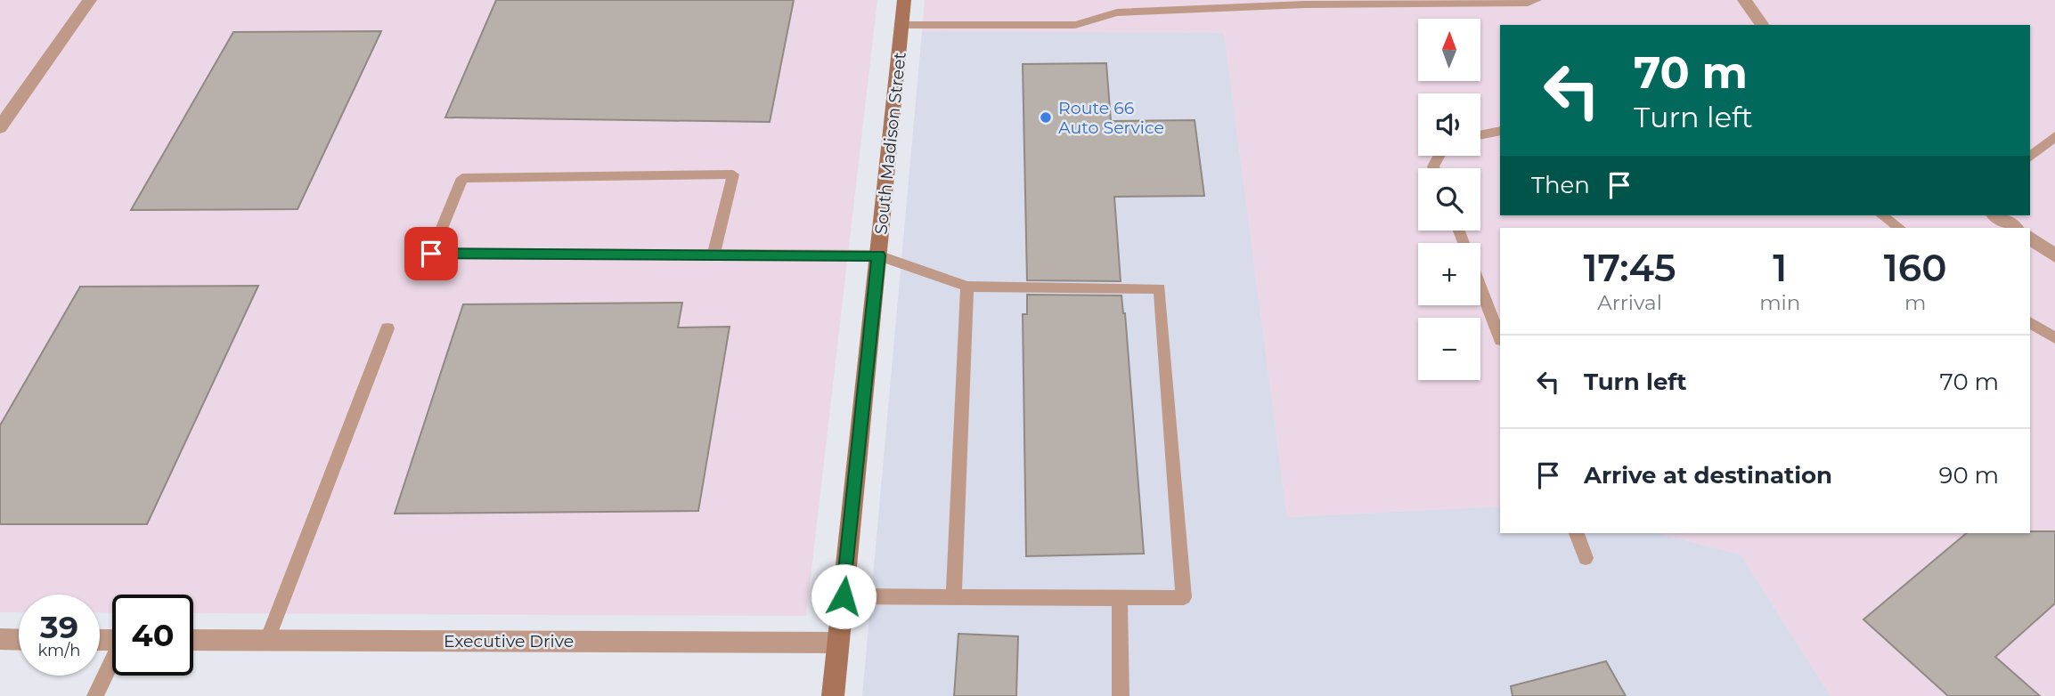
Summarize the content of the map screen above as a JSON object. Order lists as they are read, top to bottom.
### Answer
{
  "streets": {
    "street": ["South Madison Street", "Executive Drive"]
  },
  "crossings": [
    ["South Madison Street", "Executive Drive"]
  ],
  "places": ["Route 66 Auto Service"],
  "north": "top",
  "page": {
    "map_buttons": ["+", "−"],
    "turn": ["70 m", "Turn left"],
    "then": "Then",
    "eta": [
      "17:45",
      "Arrival",
      "1",
      "min",
      "160",
      "m"
    ],
    "list": [
      {
        "name": "Turn left",
        "value": "70 m"
      },
      {
        "name": "Arrive at destination",
        "value": "90 m"
      }
    ],
    "speed": "39 km/h",
    "limit": "40"
  }
}
